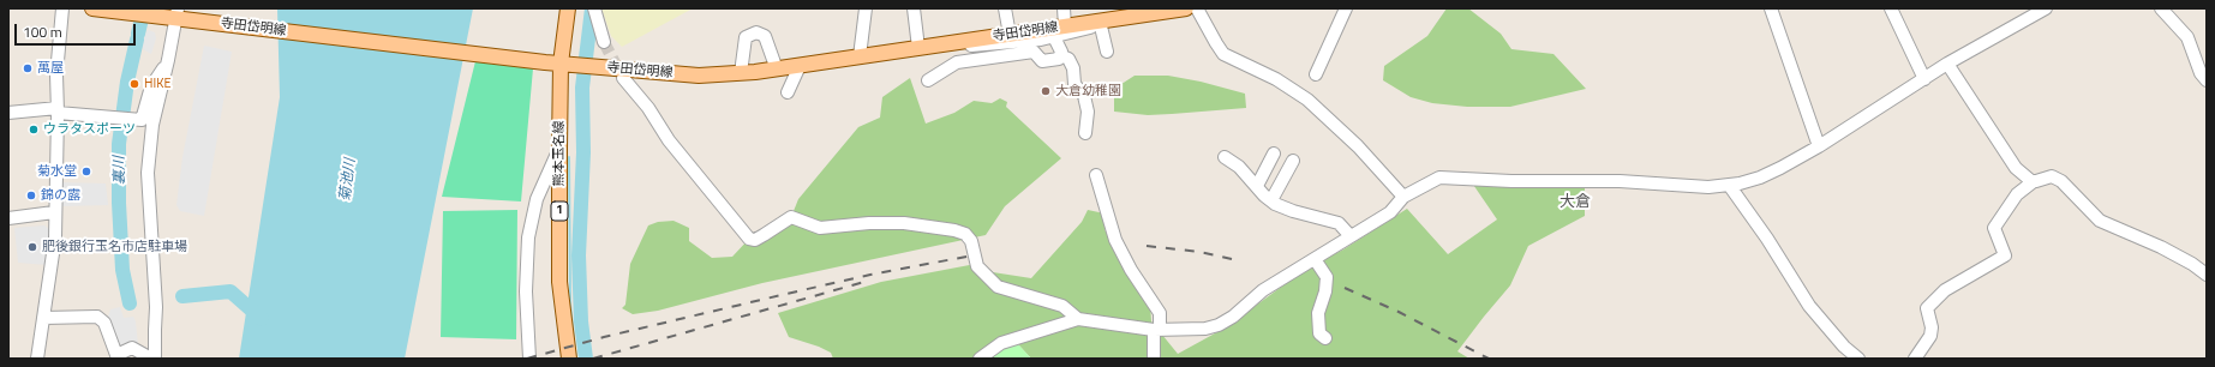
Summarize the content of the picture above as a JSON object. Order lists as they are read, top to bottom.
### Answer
{
  "streets": {
    "main road": ["寺田岱明線", "熊本玉名線", "1"]
  },
  "crossings": [
    ["寺田岱明線", "熊本玉名線"]
  ],
  "districts": ["大倉"],
  "water": ["裏川", "菊池川"],
  "places": [
    "萬屋",
    "HIKE",
    "大倉幼稚園",
    "ウラタスポーツ",
    "菊水堂",
    "錦の露",
    "肥後銀行玉名市店駐車場"
  ],
  "scale_bar": "100 m"
}
